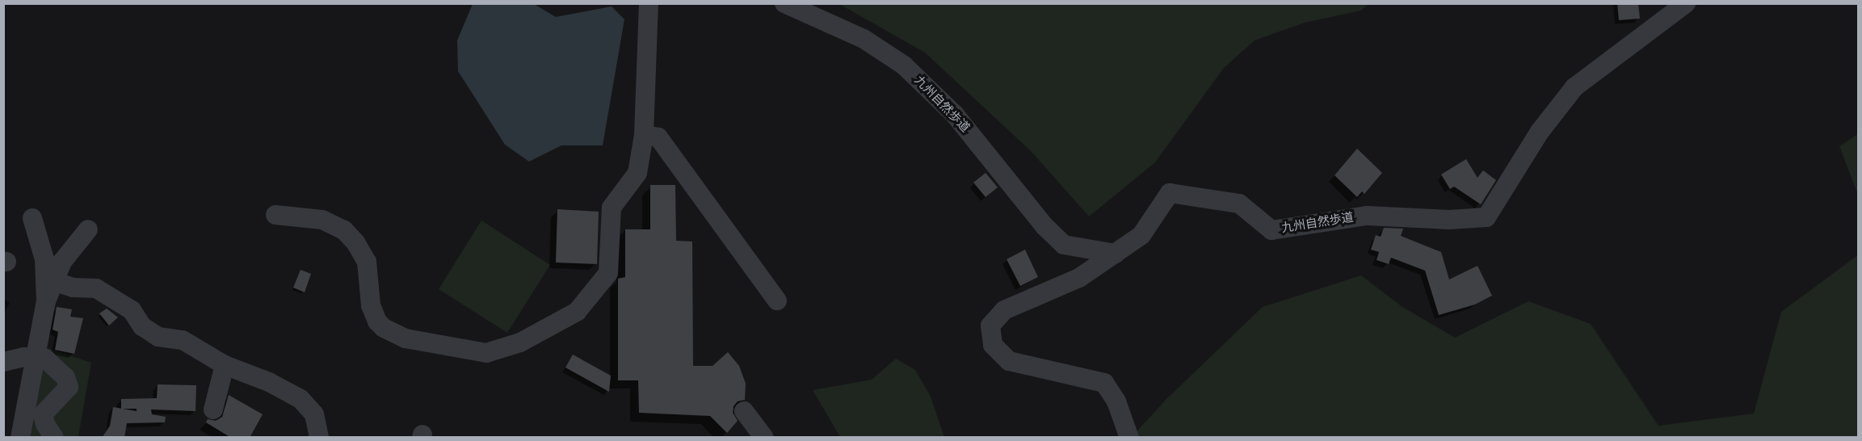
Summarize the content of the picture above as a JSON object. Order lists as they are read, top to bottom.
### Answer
{
  "streets": {
    "street": ["九州自然歩道"]
  }
}
